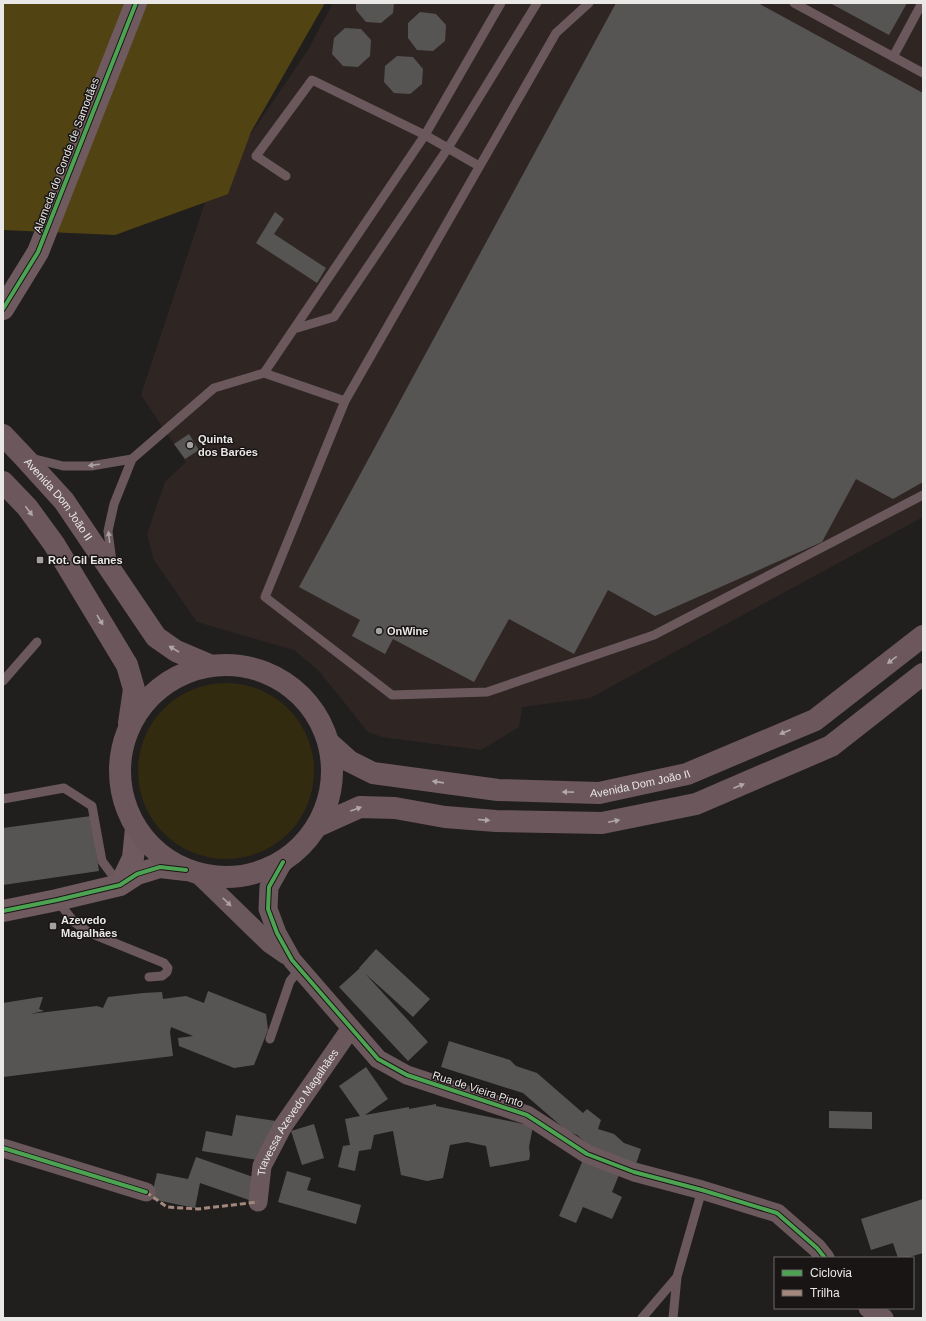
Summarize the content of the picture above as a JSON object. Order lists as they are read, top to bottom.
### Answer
{
  "streets": {
    "main road": ["Avenida Dom João II"],
    "street": ["Alameda do Conde de Samodães", "Rua de Vieira Pinto", "Travessa Azevedo Magalhães"]
  },
  "crossings": [
    ["Rua de Vieira Pinto", "Travessa Azevedo Magalhães"]
  ],
  "places": {
    "other": ["Quinta dos Barões", "OnWine"],
    "transit": ["Rot. Gil Eanes", "Azevedo Magalhães"]
  },
  "legend": ["Ciclovia", "Trilha"]
}
